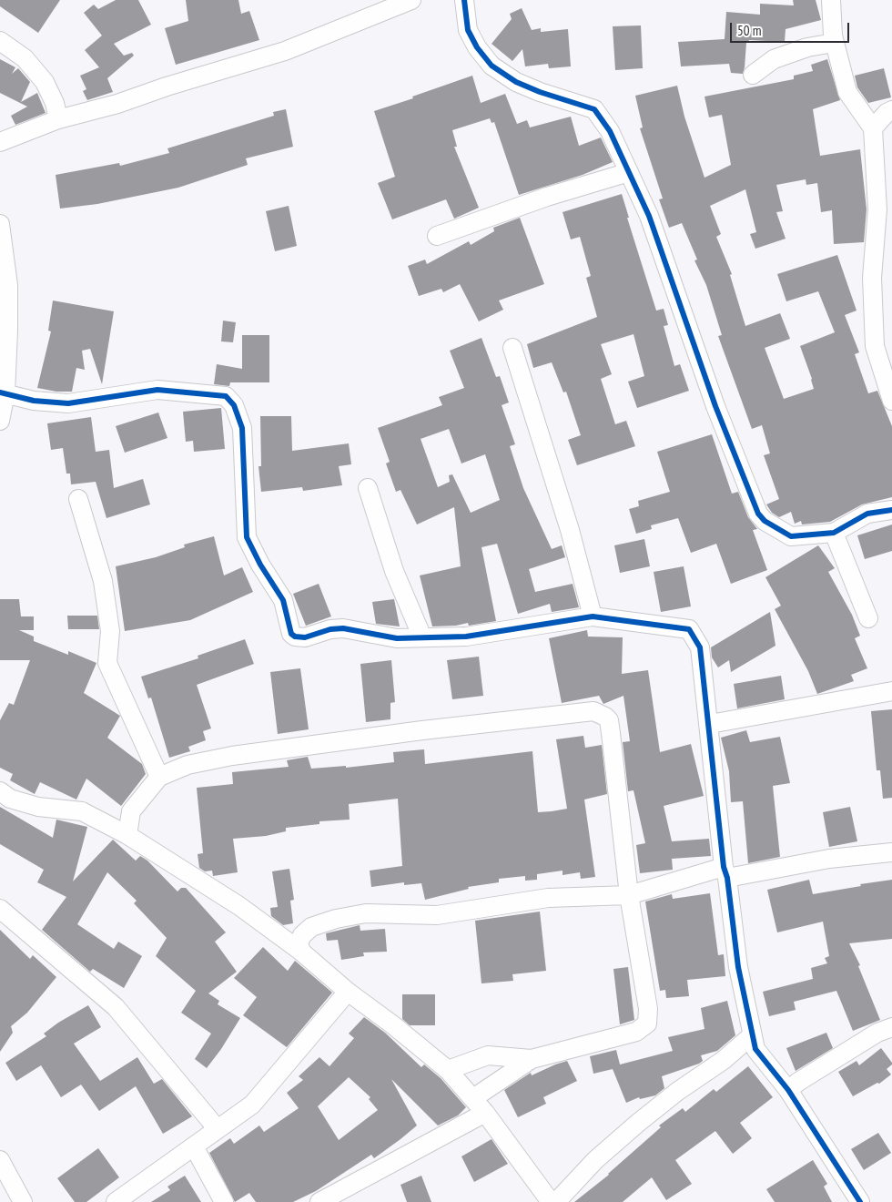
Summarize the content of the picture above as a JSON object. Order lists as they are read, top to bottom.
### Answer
{
  "scale_bar": "50 m"
}
